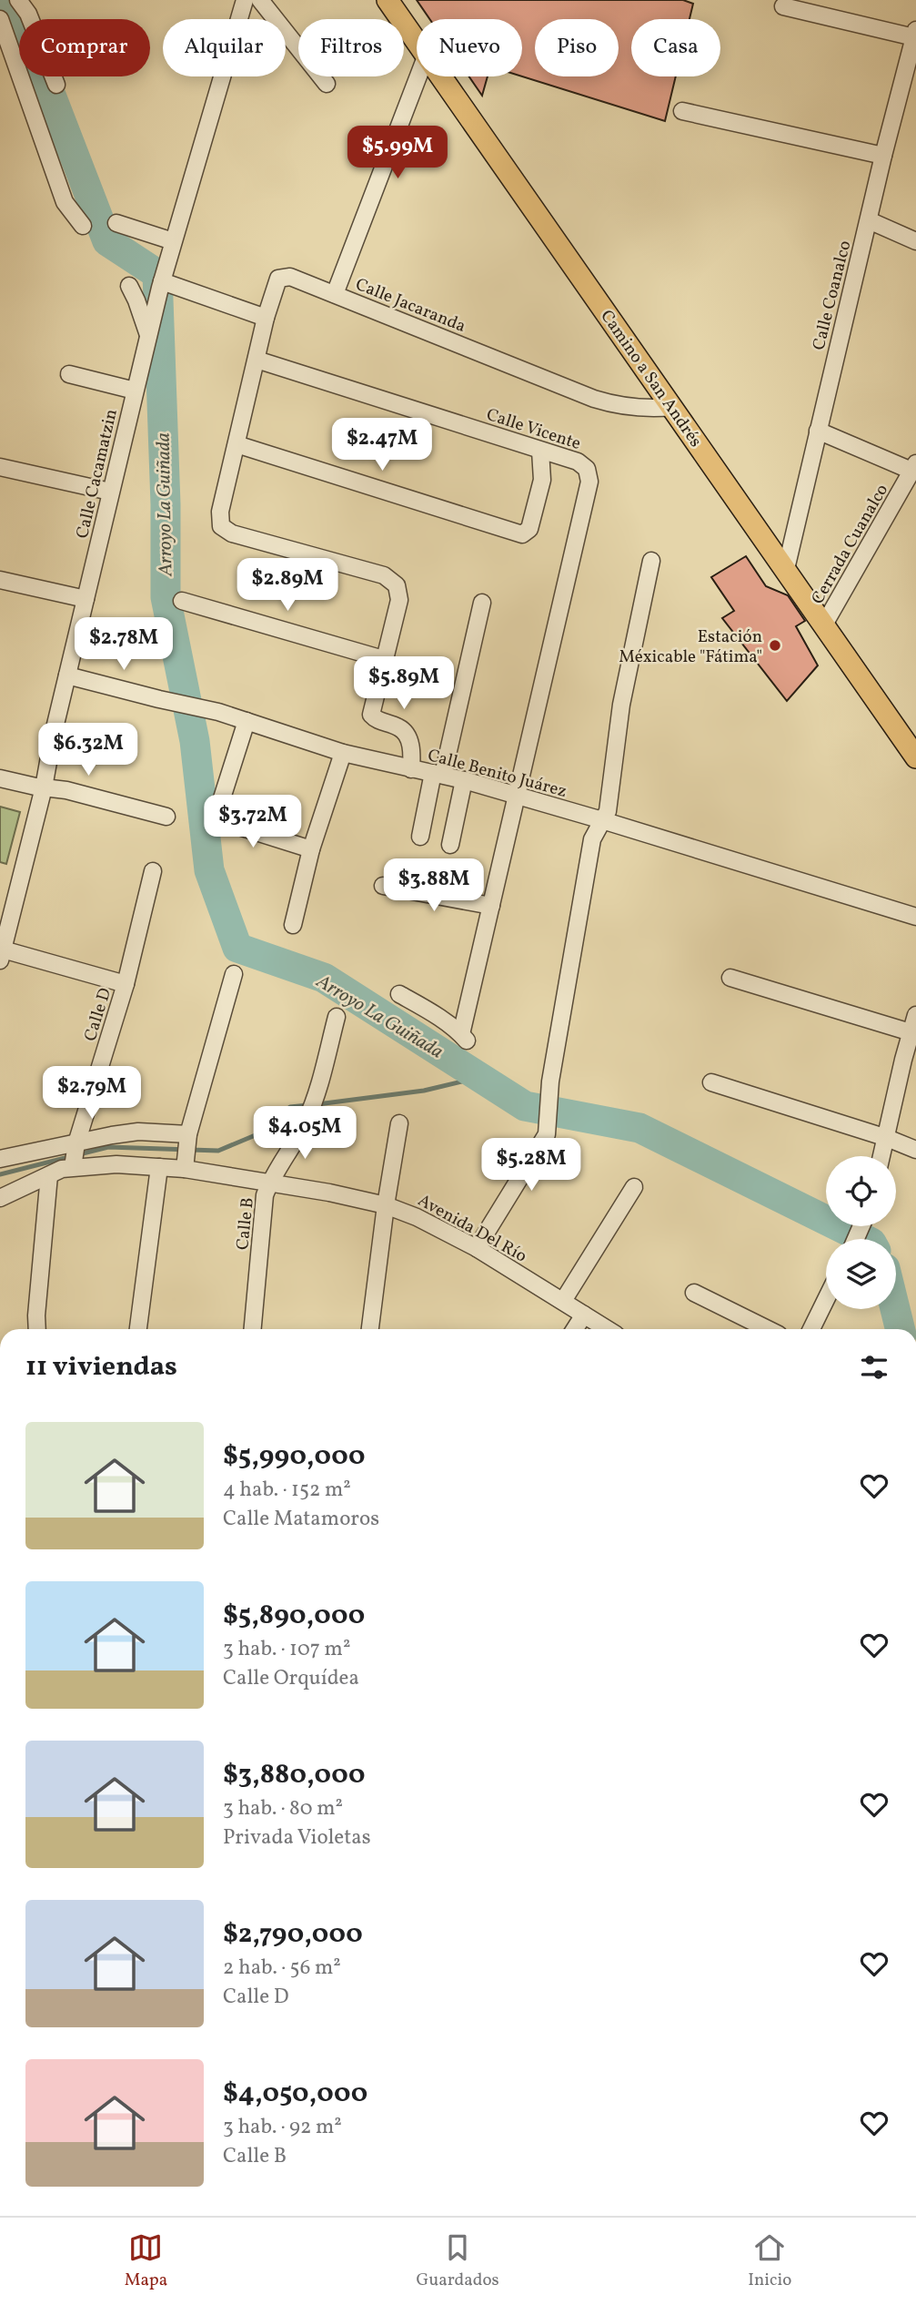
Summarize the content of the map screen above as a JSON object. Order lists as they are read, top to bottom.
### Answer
{
  "streets": {
    "main road": ["Camino a San Andrés"],
    "street": [
      "Calle Coanalco",
      "Calle Jacaranda",
      "Calle Vicente",
      "Calle Cacamatzin",
      "Cerrada Cuanalco",
      "Calle Benito Juárez",
      "Calle D",
      "Calle B",
      "Avenida Del Río"
    ]
  },
  "crossings": [
    ["Calle Coanalco", "Camino a San Andrés"],
    ["Calle Coanalco", "Cerrada Cuanalco"],
    ["Calle Jacaranda", "Camino a San Andrés"],
    ["Camino a San Andrés", "Cerrada Cuanalco"],
    ["Calle Vicente", "Calle Benito Juárez"],
    ["Calle Cacamatzin", "Calle Benito Juárez"],
    ["Calle D", "Avenida Del Río"],
    ["Calle B", "Avenida Del Río"]
  ],
  "water": ["Arroyo La Guiñada"],
  "places": ["Estación Méxicable \"Fátima\""],
  "page": {
    "chip": [
      "Comprar",
      "Alquilar",
      "Filtros",
      "Nuevo",
      "Piso",
      "Casa"
    ],
    "price": [
      "$5.99M",
      "$2.47M",
      "$2.89M",
      "$2.78M",
      "$5.89M",
      "$6.32M",
      "$3.72M",
      "$3.88M",
      "$2.79M",
      "$4.05M",
      "$5.28M"
    ],
    "heading": "11 viviendas",
    "list": [
      {
        "name": "$5,990,000",
        "note": "4 hab. · 152 m² · Calle Matamoros"
      },
      {
        "name": "$5,890,000",
        "note": "3 hab. · 107 m² · Calle Orquídea"
      },
      {
        "name": "$3,880,000",
        "note": "3 hab. · 80 m² · Privada Violetas"
      },
      {
        "name": "$2,790,000",
        "note": "2 hab. · 56 m² · Calle D"
      },
      {
        "name": "$4,050,000",
        "note": "3 hab. · 92 m² · Calle B"
      }
    ],
    "tabs": ["Mapa", "Guardados", "Inicio"]
  }
}
